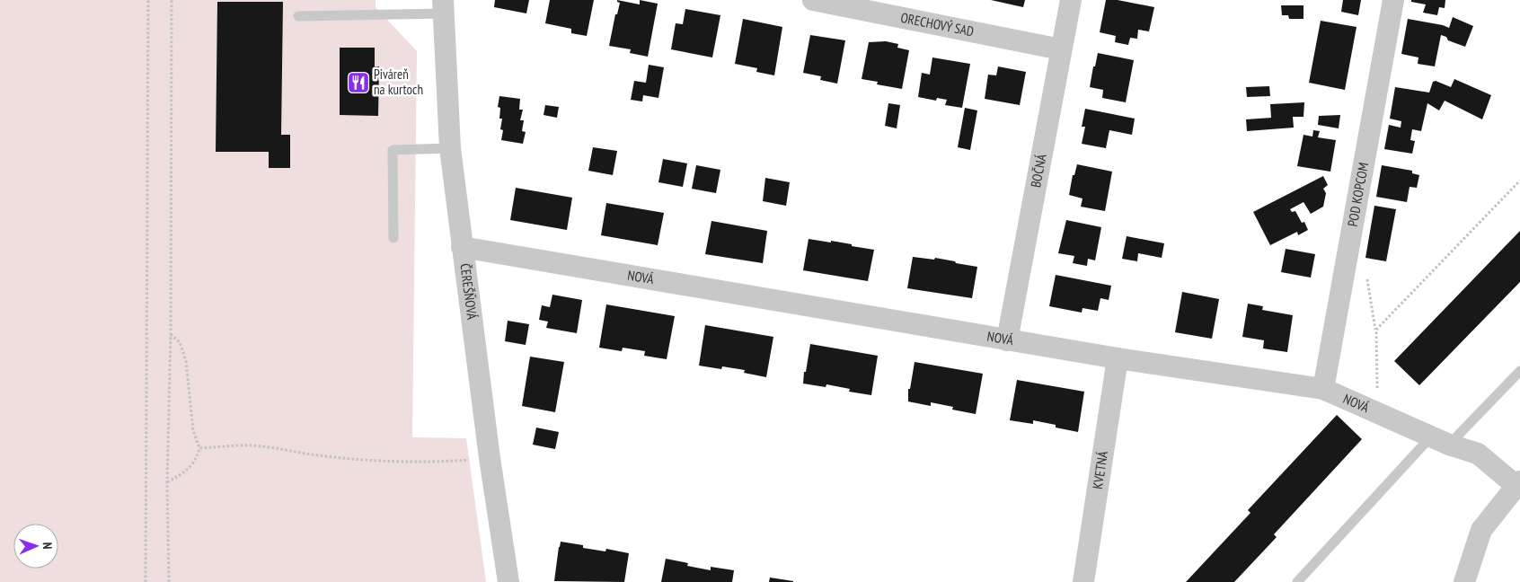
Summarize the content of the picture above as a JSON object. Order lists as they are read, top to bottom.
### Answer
{
  "streets": {
    "street": [
      "ORECHOVÝ SAD",
      "BOČNÁ",
      "POD KOPCOM",
      "NOVÁ",
      "ČEREŠŇOVÁ",
      "KVETNÁ"
    ]
  },
  "crossings": [
    ["ORECHOVÝ SAD", "BOČNÁ"],
    ["BOČNÁ", "NOVÁ"],
    ["POD KOPCOM", "NOVÁ"],
    ["NOVÁ", "ČEREŠŇOVÁ"],
    ["NOVÁ", "KVETNÁ"]
  ],
  "places": {
    "restaurant": ["Piváreň na kurtoch"]
  },
  "north": "right"
}
